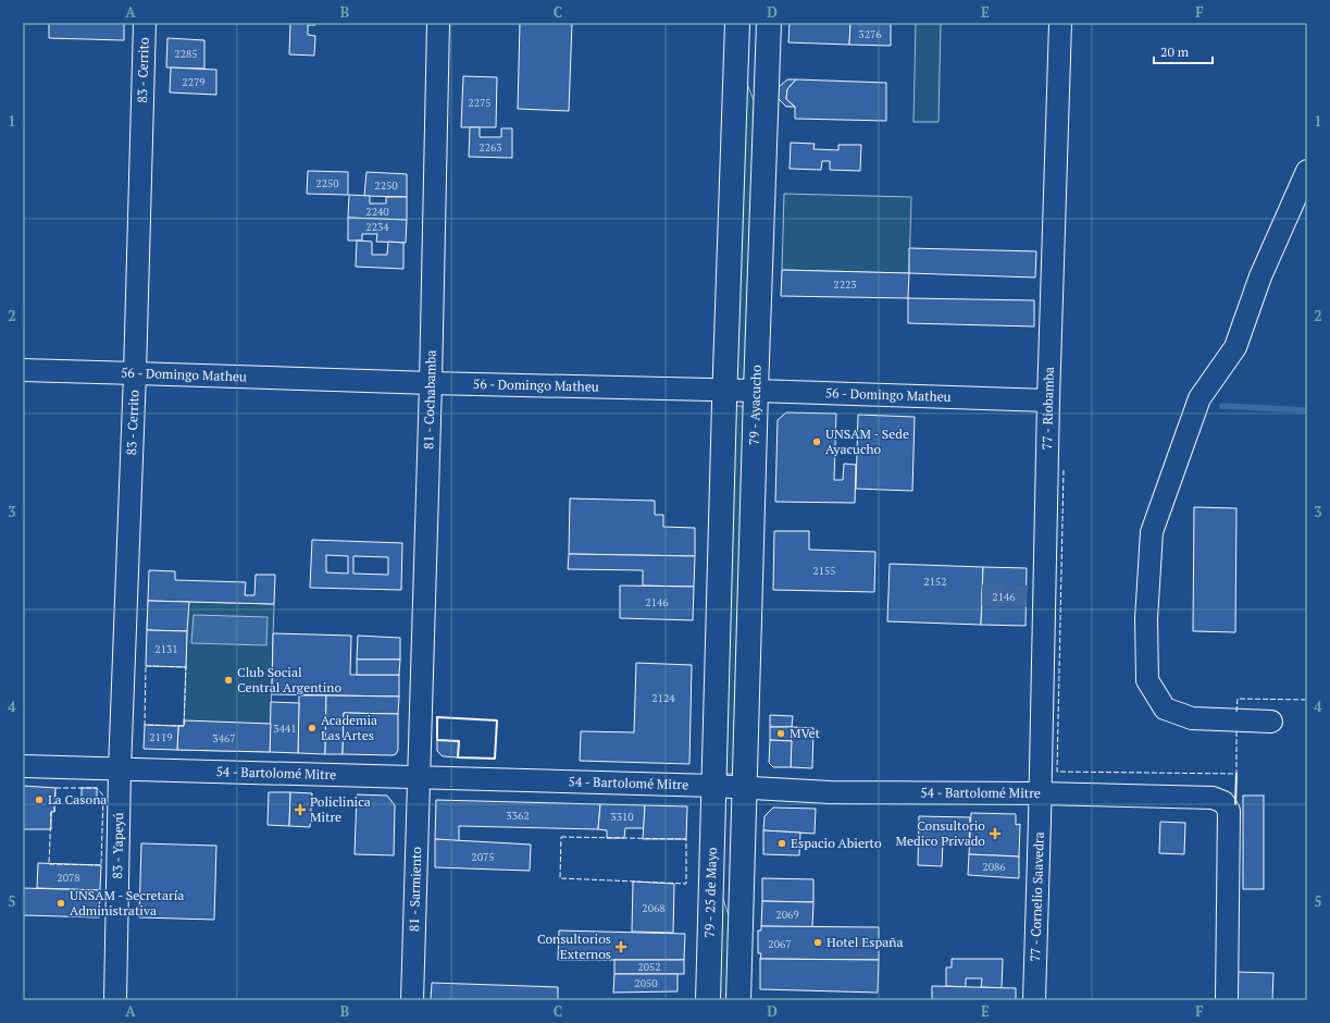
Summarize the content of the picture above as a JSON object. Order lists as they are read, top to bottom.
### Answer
{
  "streets": {
    "main road": ["79 - Ayacucho", "79 - 25 de Mayo"],
    "street": [
      "83 - Cerrito",
      "56 - Domingo Matheu",
      "81 - Cochabamba",
      "77 - Riobamba",
      "54 - Bartolomé Mitre",
      "83 - Yapeyú",
      "81 - Sarmiento",
      "77 - Cornelio Saavedra"
    ]
  },
  "crossings": [
    ["83 - Cerrito", "56 - Domingo Matheu"],
    ["83 - Cerrito", "54 - Bartolomé Mitre"],
    ["83 - Cerrito", "83 - Yapeyú"],
    ["56 - Domingo Matheu", "81 - Cochabamba"],
    ["56 - Domingo Matheu", "79 - Ayacucho"],
    ["56 - Domingo Matheu", "77 - Riobamba"],
    ["81 - Cochabamba", "54 - Bartolomé Mitre"],
    ["81 - Cochabamba", "81 - Sarmiento"],
    ["79 - Ayacucho", "54 - Bartolomé Mitre"],
    ["77 - Riobamba", "54 - Bartolomé Mitre"],
    ["77 - Riobamba", "77 - Cornelio Saavedra"],
    ["54 - Bartolomé Mitre", "83 - Yapeyú"],
    ["54 - Bartolomé Mitre", "81 - Sarmiento"],
    ["54 - Bartolomé Mitre", "79 - 25 de Mayo"],
    ["54 - Bartolomé Mitre", "77 - Cornelio Saavedra"]
  ],
  "places": {
    "other": [
      "UNSAM - Sede Ayacucho",
      "Club Social Central Argentino",
      "Academia Las Artes",
      "MVet",
      "La Casona",
      "Espacio Abierto",
      "UNSAM - Secretaría Administrativa",
      "Hotel España"
    ],
    "health": ["Policlinica Mitre", "Consultorio Medico Privado", "Consultorios Externos"]
  },
  "house_numbers": [
    "3276",
    "2285",
    "2279",
    "2275",
    "2263",
    "2250",
    "2250",
    "2240",
    "2234",
    "2223",
    "2155",
    "2152",
    "2146",
    "2146",
    "2131",
    "2124",
    "3441",
    "2119",
    "3467",
    "3362",
    "3310",
    "2075",
    "2086",
    "2078",
    "2068",
    "2069",
    "2067",
    "2052",
    "2050"
  ],
  "scale_bar": "20 m",
  "grid": {
    "columns": [
      "A",
      "B",
      "C",
      "D",
      "E",
      "F"
    ],
    "rows": [
      "1",
      "2",
      "3",
      "4",
      "5"
    ]
  }
}
